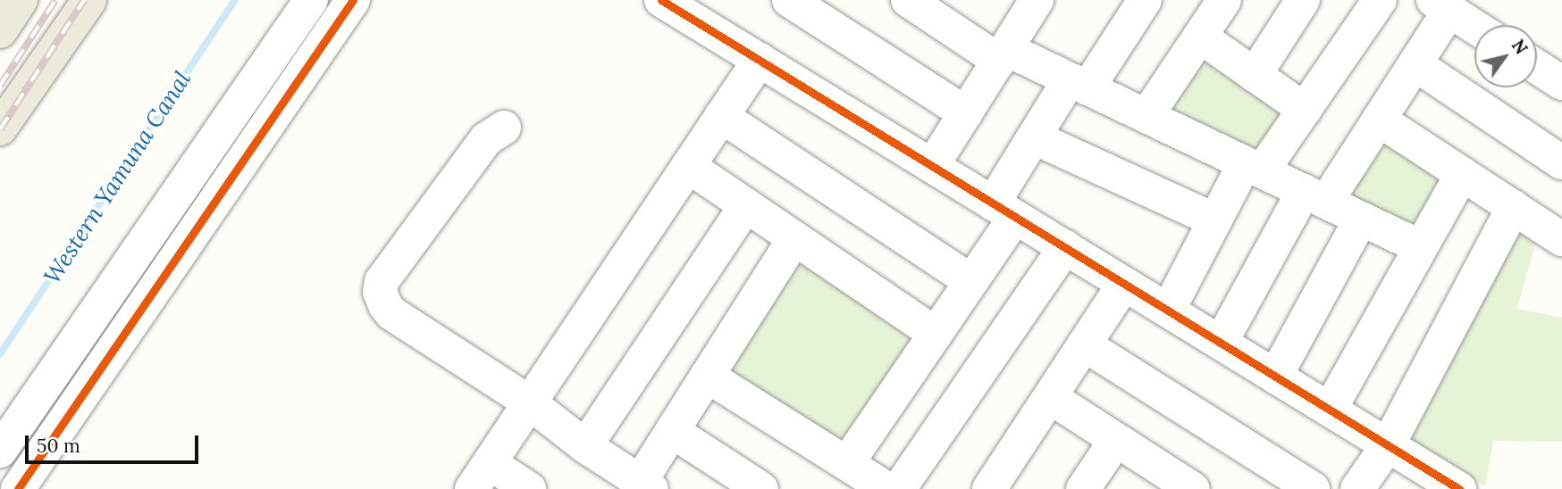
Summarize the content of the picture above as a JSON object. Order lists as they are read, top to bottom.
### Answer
{
  "water": ["Western Yamuna Canal"],
  "scale_bar": "50 m",
  "north": "top right"
}
